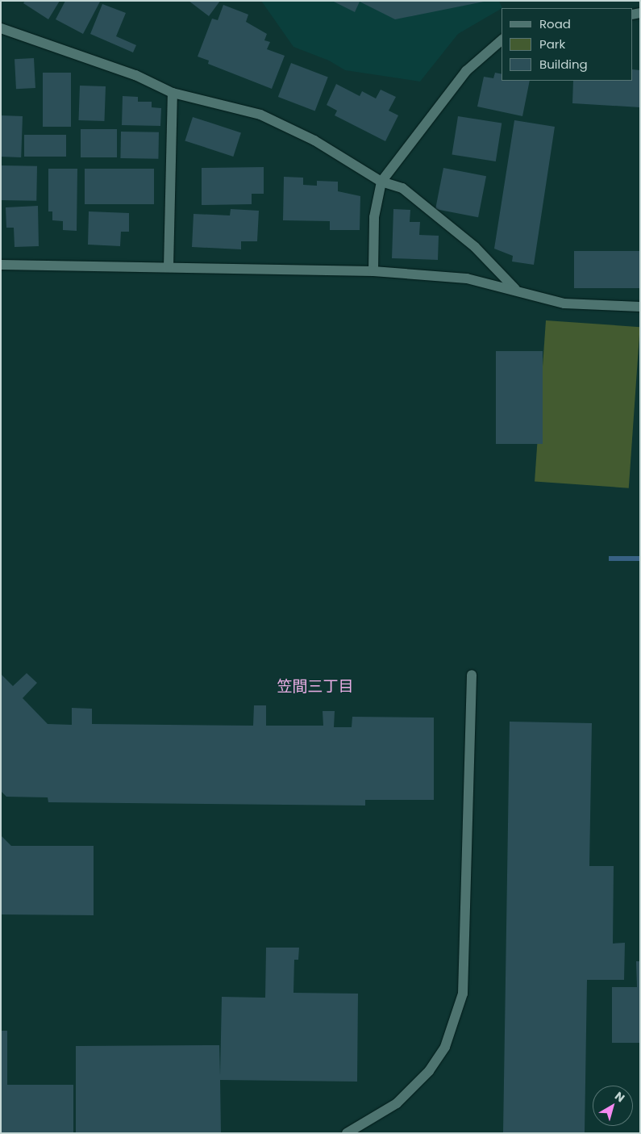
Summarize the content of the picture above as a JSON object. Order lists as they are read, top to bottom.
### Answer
{
  "districts": ["笠間三丁目"],
  "legend": ["Road", "Park", "Building"],
  "north": "top right"
}
